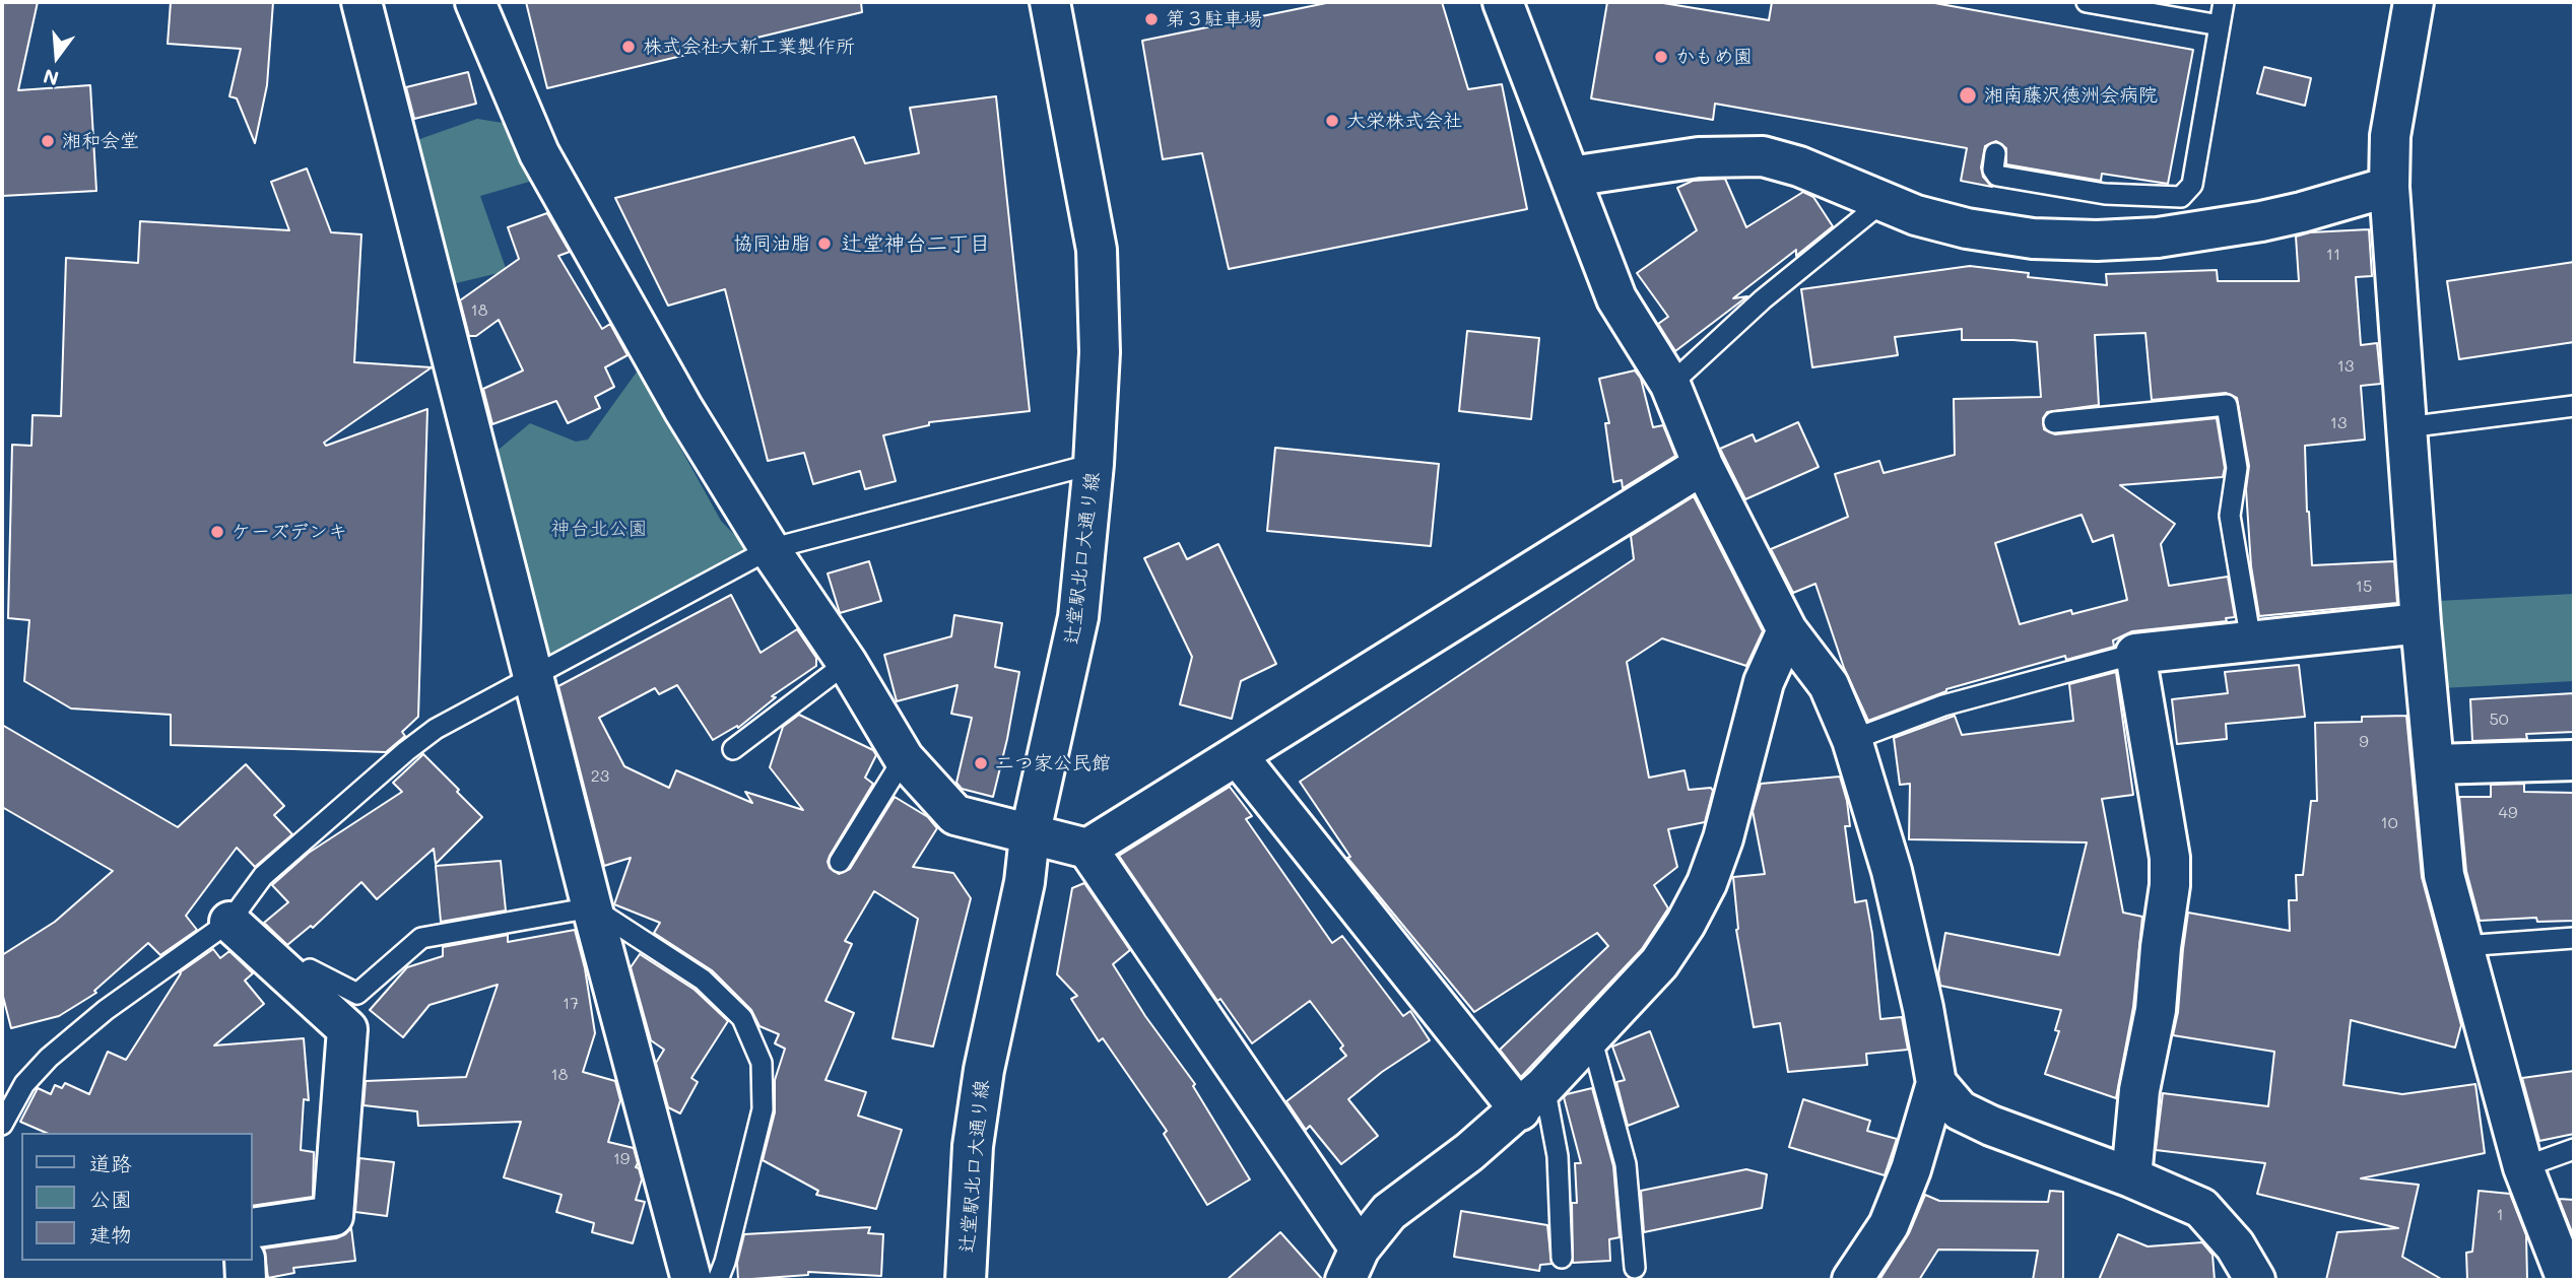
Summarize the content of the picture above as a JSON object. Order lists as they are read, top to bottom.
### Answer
{
  "streets": {
    "street": ["辻堂駅北口大通り線"]
  },
  "districts": ["辻堂神台二丁目"],
  "parks": ["神台北公園"],
  "places": [
    "第３駐車場",
    "株式会社大新工業製作所",
    "かもめ園",
    "湘南藤沢徳洲会病院",
    "大栄株式会社",
    "湘和会堂",
    "協同油脂",
    "ケーズデンキ",
    "二つ家公民館"
  ],
  "house_numbers": [
    "11",
    "18",
    "13",
    "13",
    "15",
    "50",
    "9",
    "23",
    "49",
    "10",
    "17",
    "18",
    "19",
    "1"
  ],
  "legend": ["道路", "公園", "建物"],
  "north": "bottom"
}
